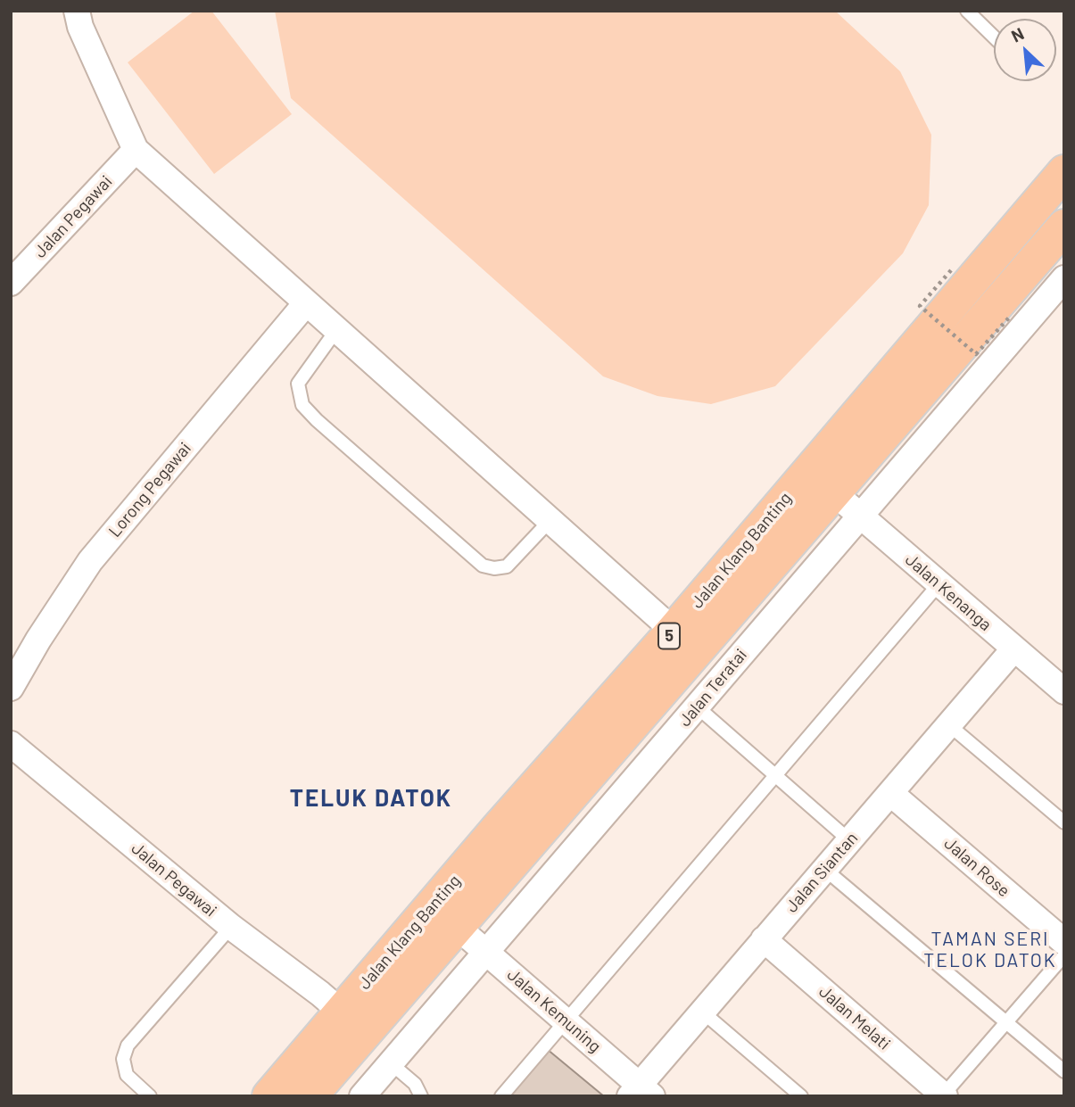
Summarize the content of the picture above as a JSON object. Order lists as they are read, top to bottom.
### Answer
{
  "streets": {
    "highway": ["Jalan Klang Banting", "5"],
    "street": [
      "Jalan Pegawai",
      "Lorong Pegawai",
      "Jalan Kenanga",
      "Jalan Teratai",
      "Jalan Rose",
      "Jalan Siantan",
      "Jalan Kemuning",
      "Jalan Melati"
    ]
  },
  "crossings": [
    ["Jalan Pegawai", "Jalan Klang Banting"],
    ["Jalan Klang Banting", "Jalan Kenanga"],
    ["Jalan Klang Banting", "Jalan Kemuning"],
    ["Jalan Kenanga", "Jalan Teratai"],
    ["Jalan Kenanga", "Jalan Siantan"],
    ["Jalan Teratai", "Jalan Kemuning"],
    ["Jalan Rose", "Jalan Siantan"],
    ["Jalan Siantan", "Jalan Kemuning"],
    ["Jalan Siantan", "Jalan Melati"]
  ],
  "districts": ["TELUK DATOK", "TAMAN SERI TELOK DATOK"],
  "north": "top left"
}
